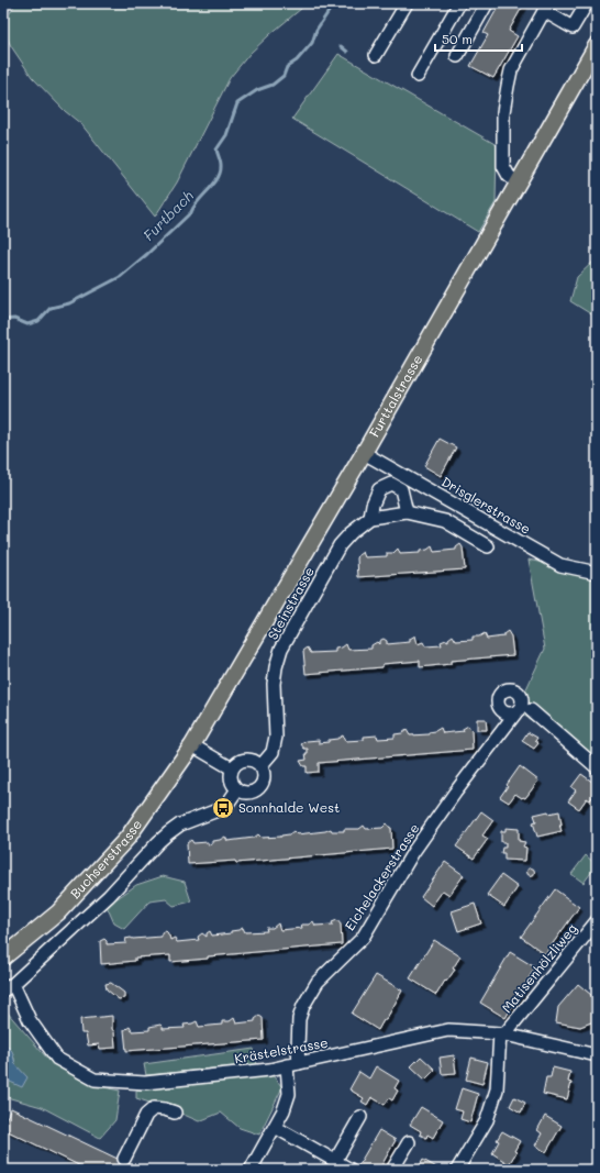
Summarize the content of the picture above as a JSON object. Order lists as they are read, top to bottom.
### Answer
{
  "streets": {
    "main road": ["Furttalstrasse", "Buchserstrasse"],
    "street": [
      "Drisglerstrasse",
      "Steinstrasse",
      "Eichelackerstrasse",
      "Matisenhölzliweg",
      "Krästelstrasse"
    ]
  },
  "crossings": [
    ["Furttalstrasse", "Drisglerstrasse"],
    ["Furttalstrasse", "Buchserstrasse"],
    ["Eichelackerstrasse", "Krästelstrasse"],
    ["Matisenhölzliweg", "Krästelstrasse"]
  ],
  "water": ["Furtbach"],
  "places": {
    "bus stop": ["Sonnhalde West"]
  },
  "scale_bar": "50 m"
}
